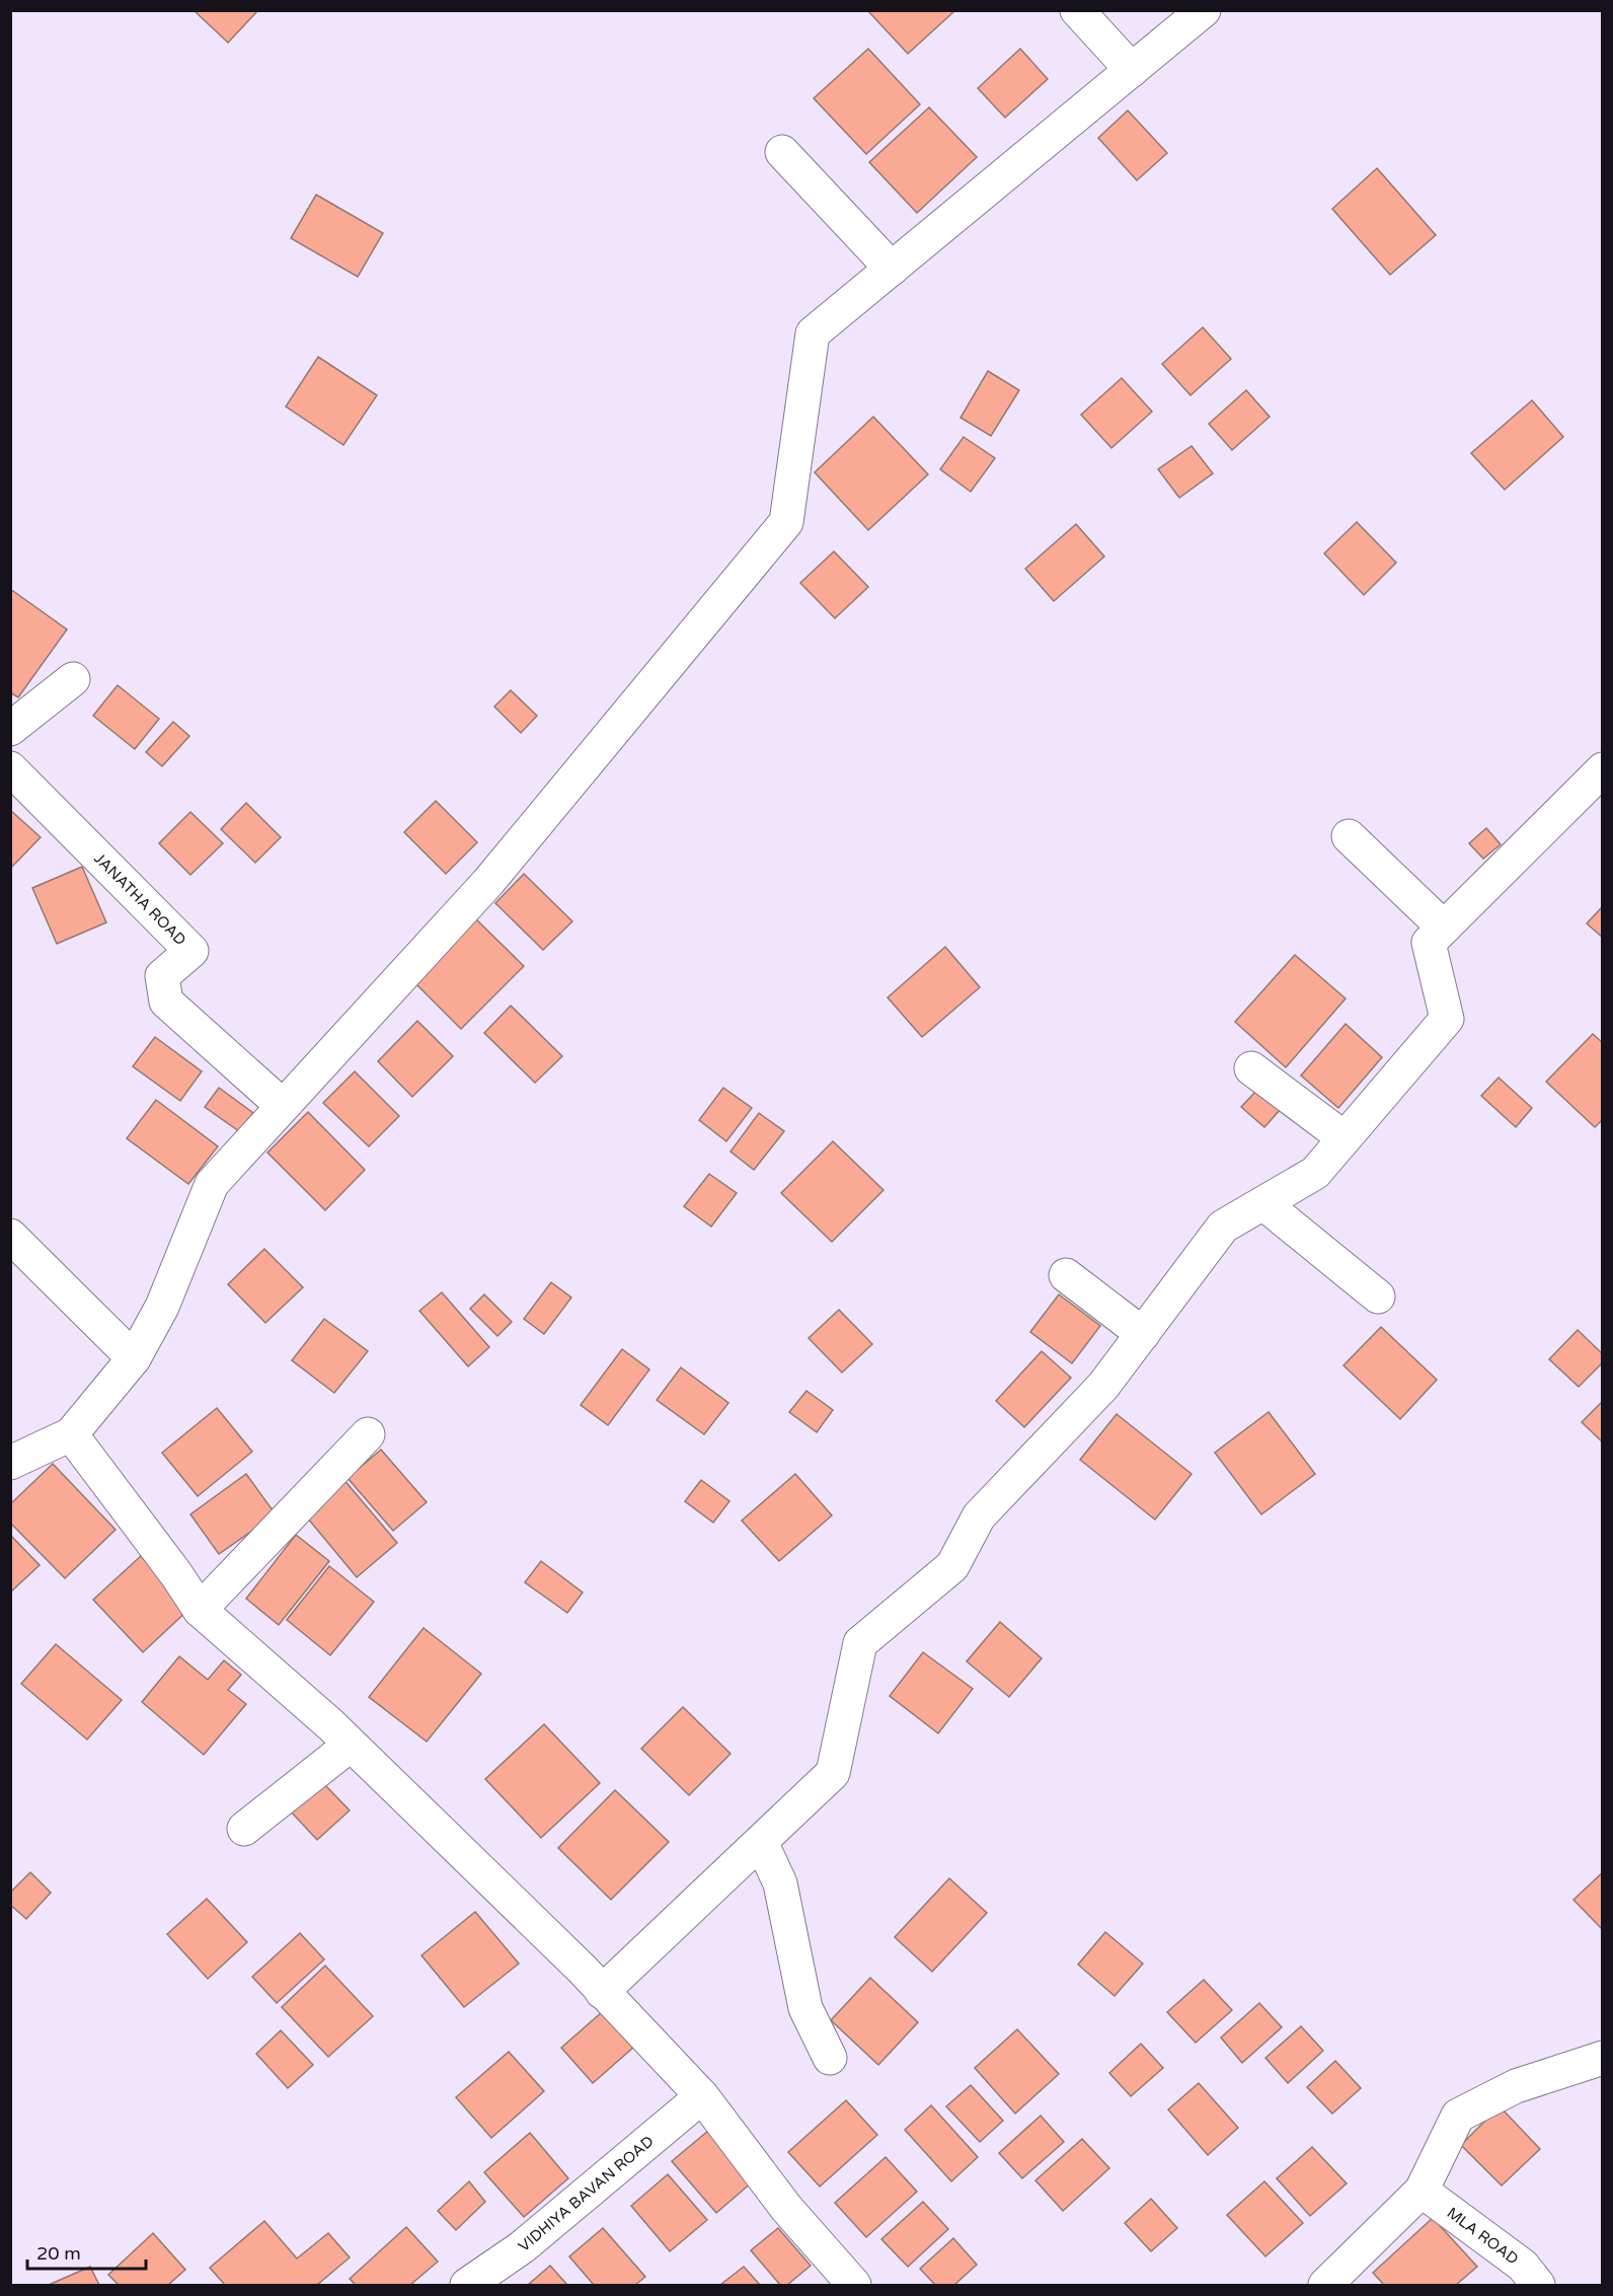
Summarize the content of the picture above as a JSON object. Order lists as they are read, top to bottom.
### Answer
{
  "streets": {
    "street": ["JANATHA ROAD", "VIDHIYA BAVAN ROAD", "MLA ROAD"]
  },
  "scale_bar": "20 m"
}
